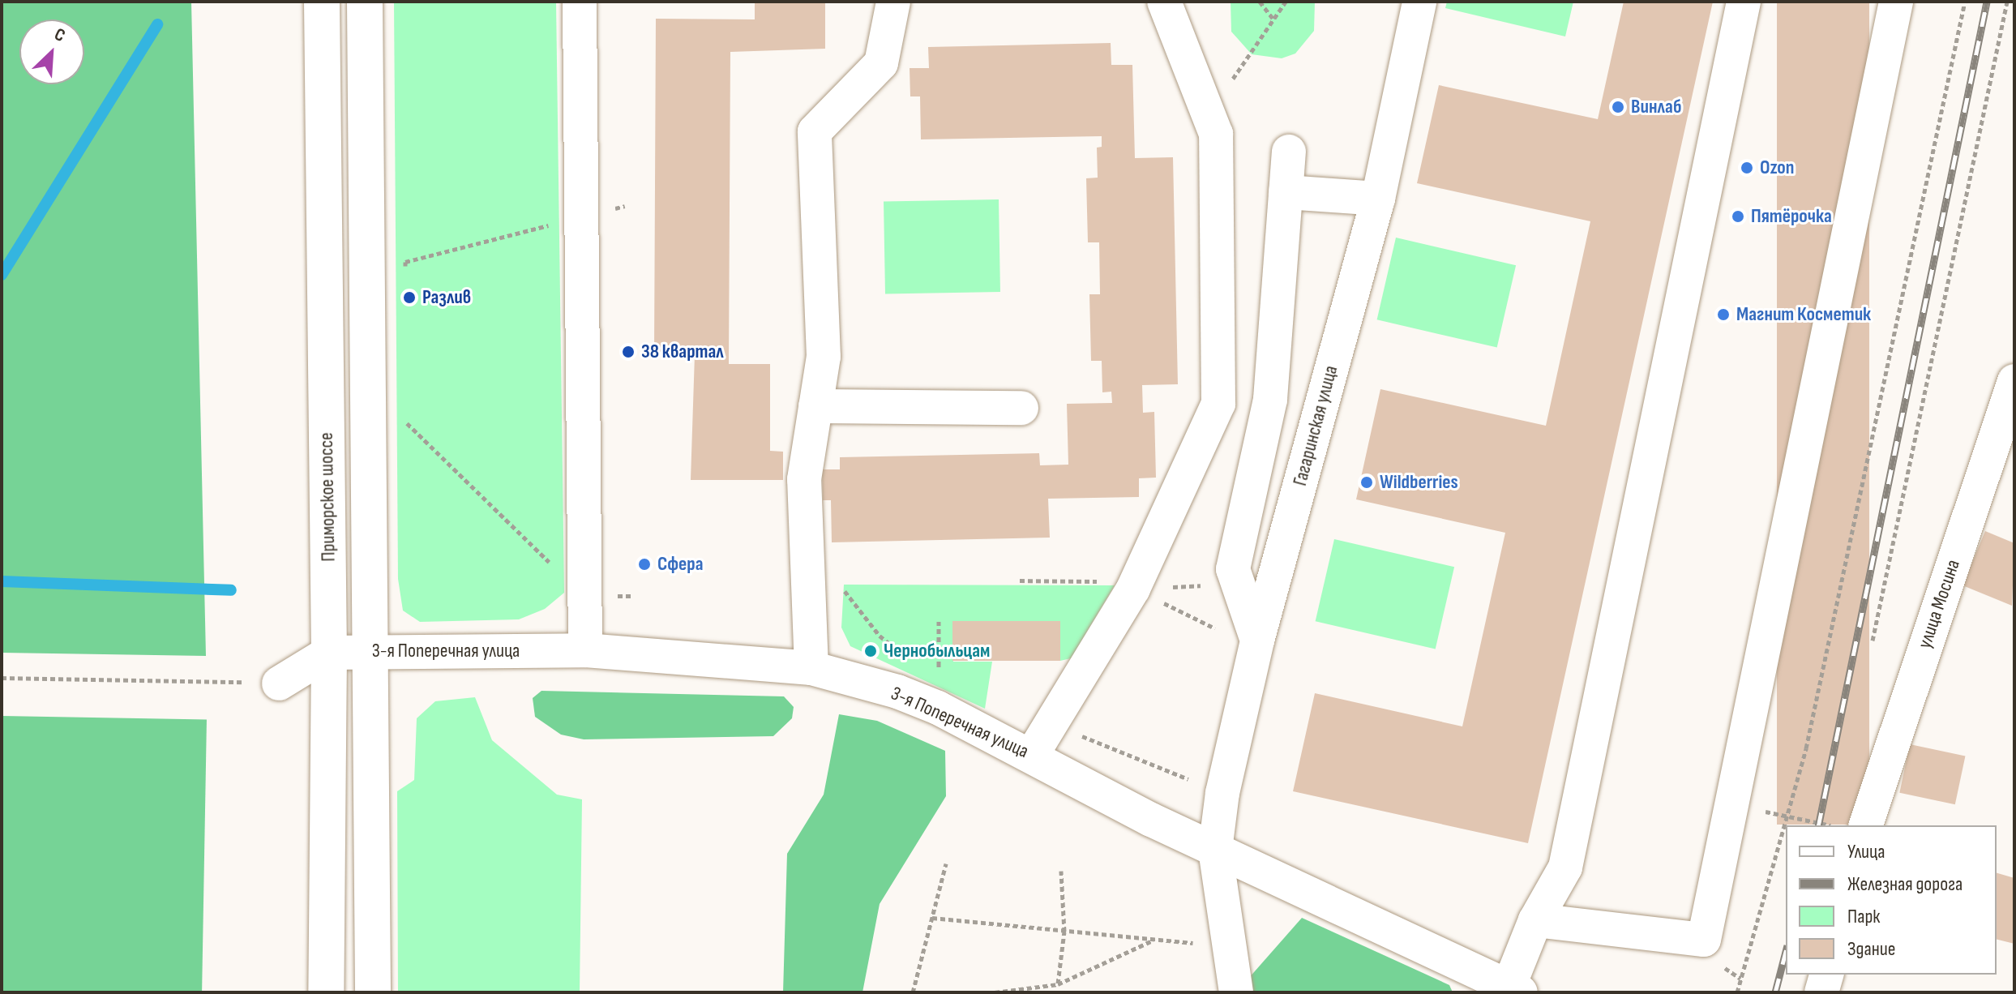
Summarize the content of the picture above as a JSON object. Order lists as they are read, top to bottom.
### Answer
{
  "streets": {
    "highway": ["Приморское шоссе"],
    "street": ["Гагаринская улица", "улица Мосина", "3-я Поперечная улица"]
  },
  "crossings": [
    ["Гагаринская улица", "3-я Поперечная улица"],
    ["Приморское шоссе", "3-я Поперечная улица"]
  ],
  "places": [
    "Винлаб",
    "Ozon",
    "Пятёрочка",
    "Разлив",
    "Магнит Косметик",
    "38 квартал",
    "Wildberries",
    "Сфера",
    "Чернобыльцам"
  ],
  "legend": [
    "Улица",
    "Железная дорога",
    "Парк",
    "Здание"
  ],
  "north": "top right"
}
